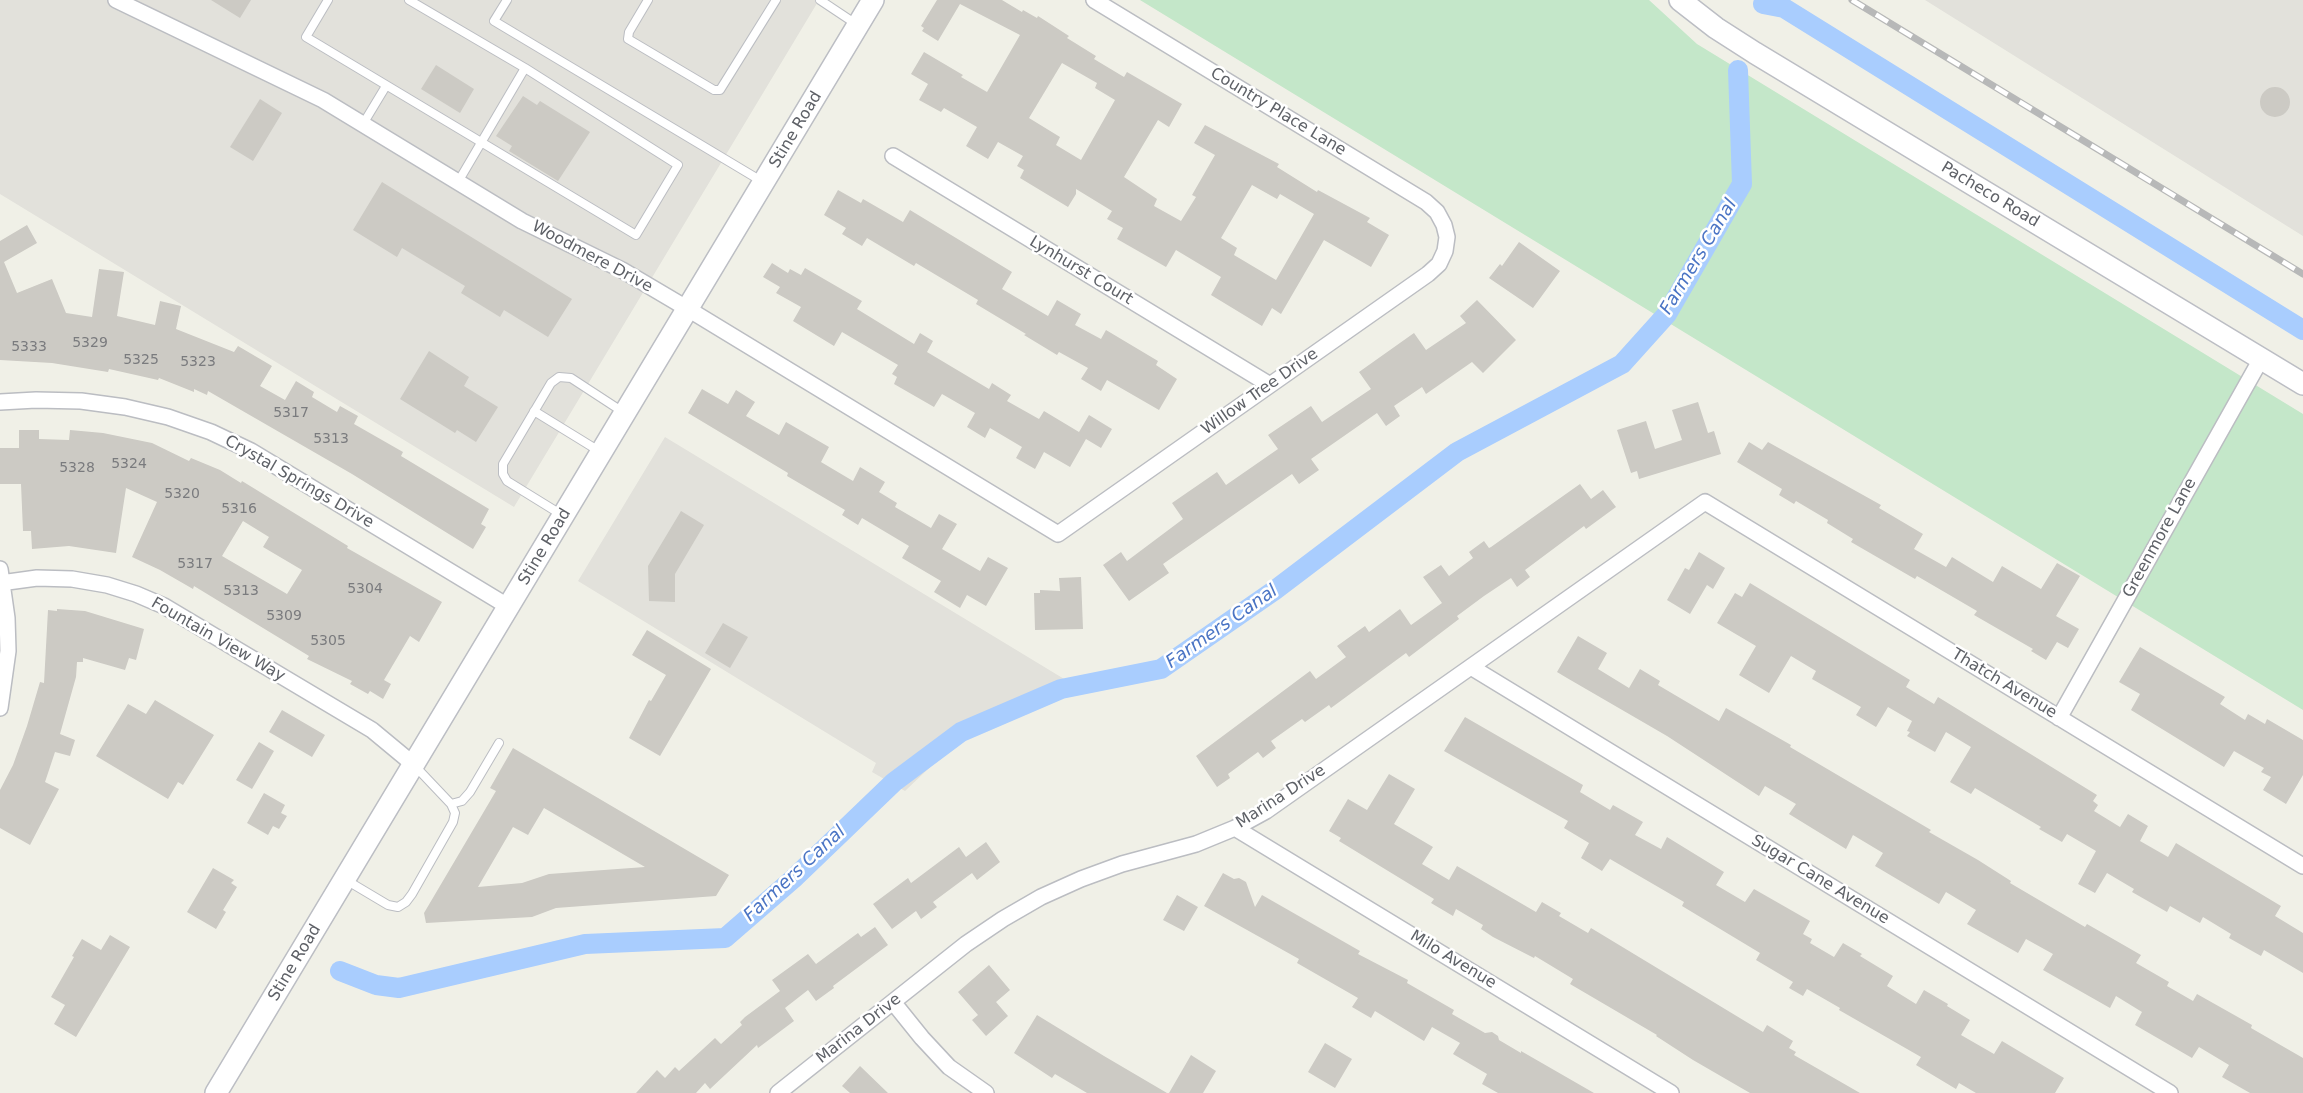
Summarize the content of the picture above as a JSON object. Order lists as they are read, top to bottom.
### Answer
{
  "streets": {
    "main road": ["Stine Road", "Pacheco Road"],
    "street": [
      "Country Place Lane",
      "Woodmere Drive",
      "Lynhurst Court",
      "Willow Tree Drive",
      "Crystal Springs Drive",
      "Greenmore Lane",
      "Fountain View Way",
      "Thatch Avenue",
      "Marina Drive",
      "Sugar Cane Avenue",
      "Milo Avenue"
    ]
  },
  "crossings": [
    ["Country Place Lane", "Willow Tree Drive"],
    ["Stine Road", "Woodmere Drive"],
    ["Stine Road", "Crystal Springs Drive"],
    ["Stine Road", "Fountain View Way"],
    ["Pacheco Road", "Greenmore Lane"],
    ["Woodmere Drive", "Willow Tree Drive"],
    ["Lynhurst Court", "Willow Tree Drive"],
    ["Greenmore Lane", "Thatch Avenue"],
    ["Thatch Avenue", "Marina Drive"],
    ["Marina Drive", "Sugar Cane Avenue"],
    ["Marina Drive", "Milo Avenue"]
  ],
  "water": ["Farmers Canal"],
  "house_numbers": [
    "5329",
    "5333",
    "5325",
    "5323",
    "5317",
    "5313",
    "5324",
    "5328",
    "5320",
    "5316",
    "5317",
    "5304",
    "5313",
    "5309",
    "5305"
  ]
}
